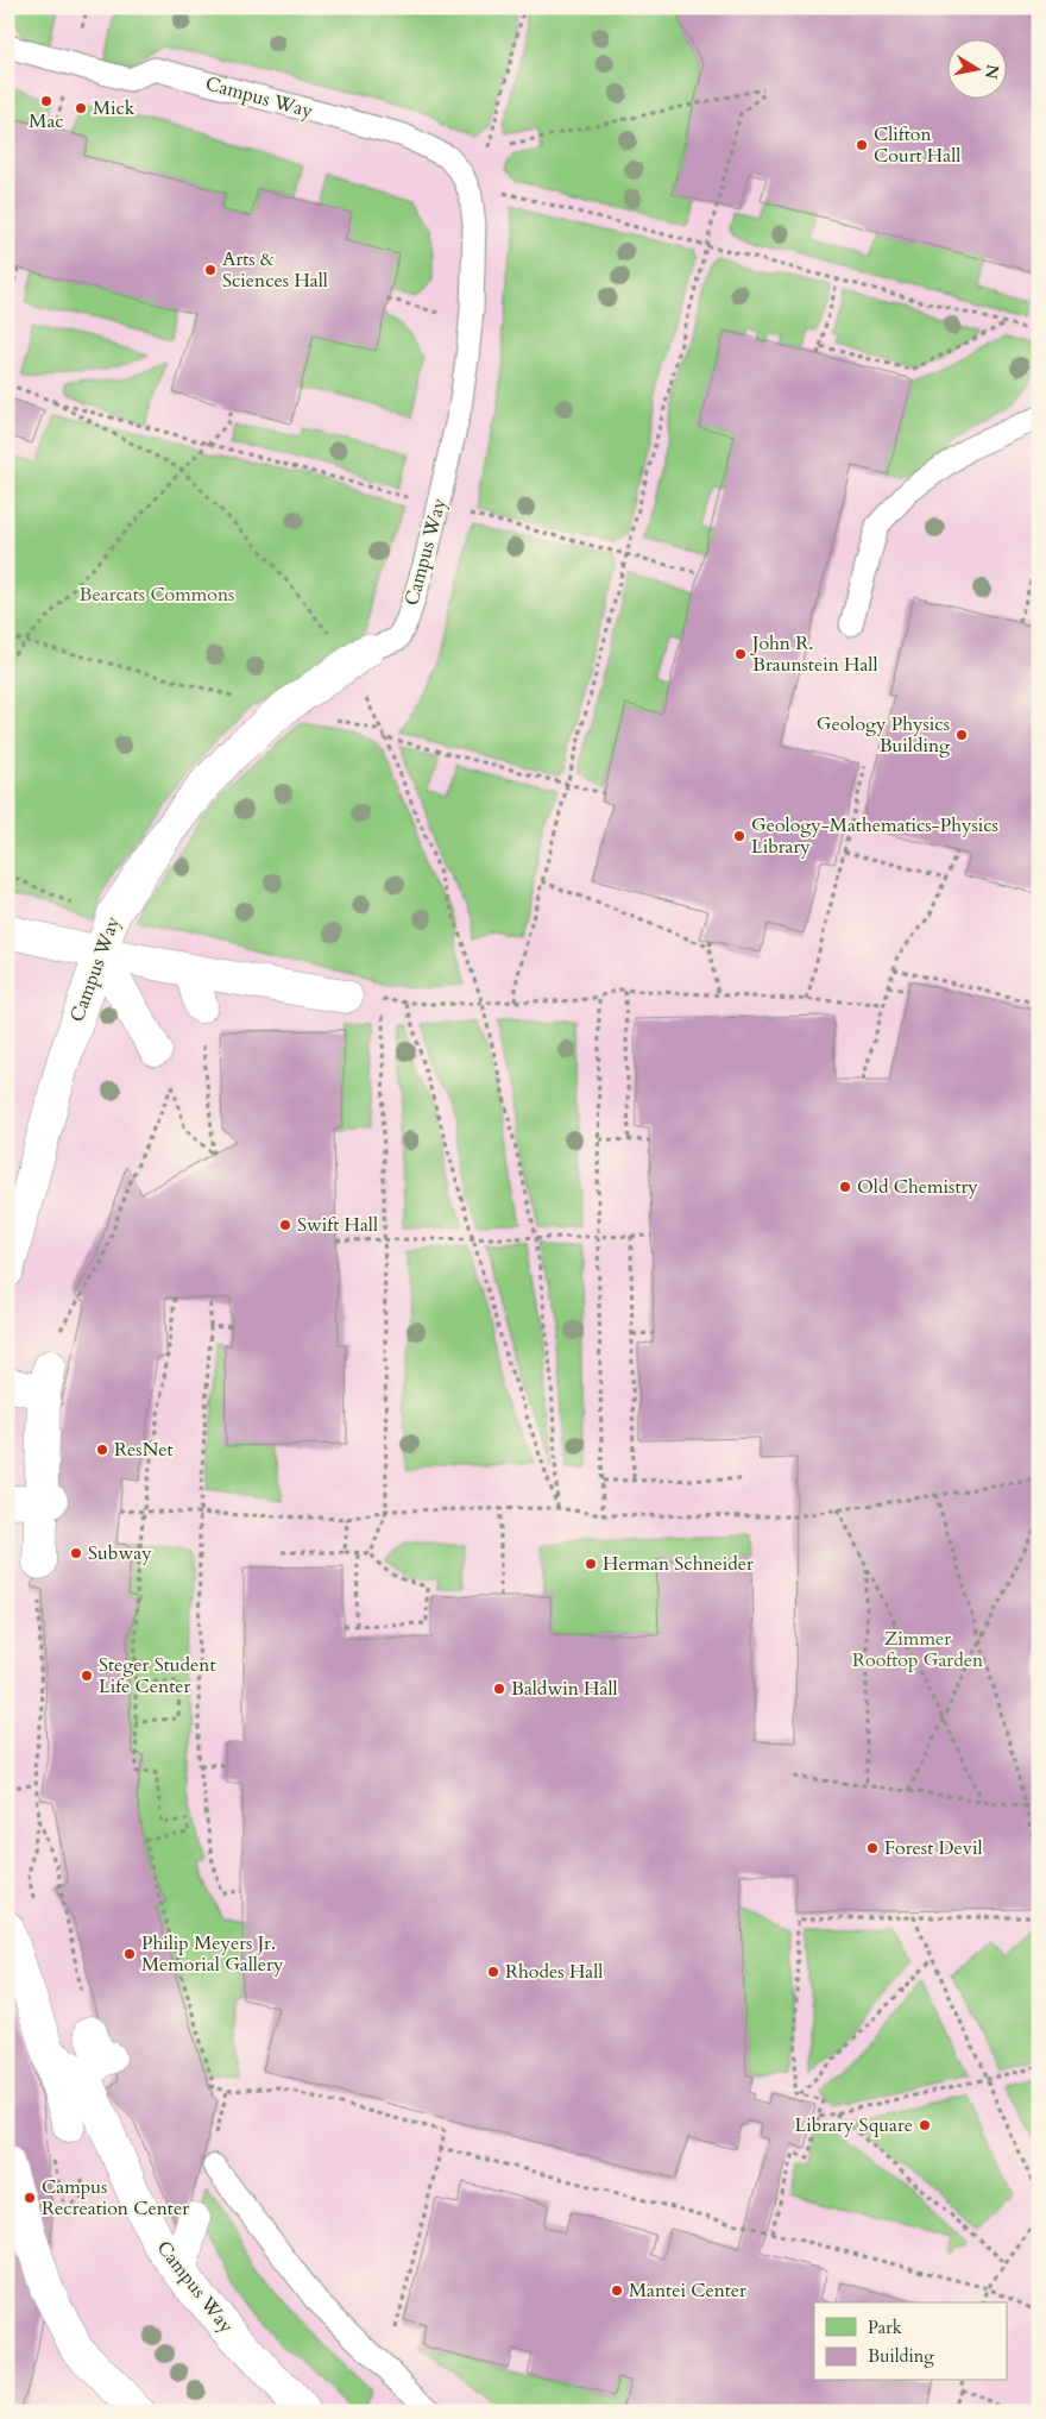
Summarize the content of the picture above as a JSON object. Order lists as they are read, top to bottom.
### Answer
{
  "streets": {
    "street": ["Campus Way"]
  },
  "parks": ["Bearcats Commons", "Zimmer Rooftop Garden"],
  "places": [
    "Mac",
    "Mick",
    "Clifton Court Hall",
    "Arts & Sciences Hall",
    "John R. Braunstein Hall",
    "Geology Physics Building",
    "Geology-Mathematics-Physics Library",
    "Old Chemistry",
    "Swift Hall",
    "ResNet",
    "Subway",
    "Herman Schneider",
    "Steger Student Life Center",
    "Baldwin Hall",
    "Forest Devil",
    "Philip Meyers Jr. Memorial Gallery",
    "Rhodes Hall",
    "Library Square",
    "Campus Recreation Center",
    "Mantei Center"
  ],
  "legend": ["Park", "Building"],
  "north": "right"
}
